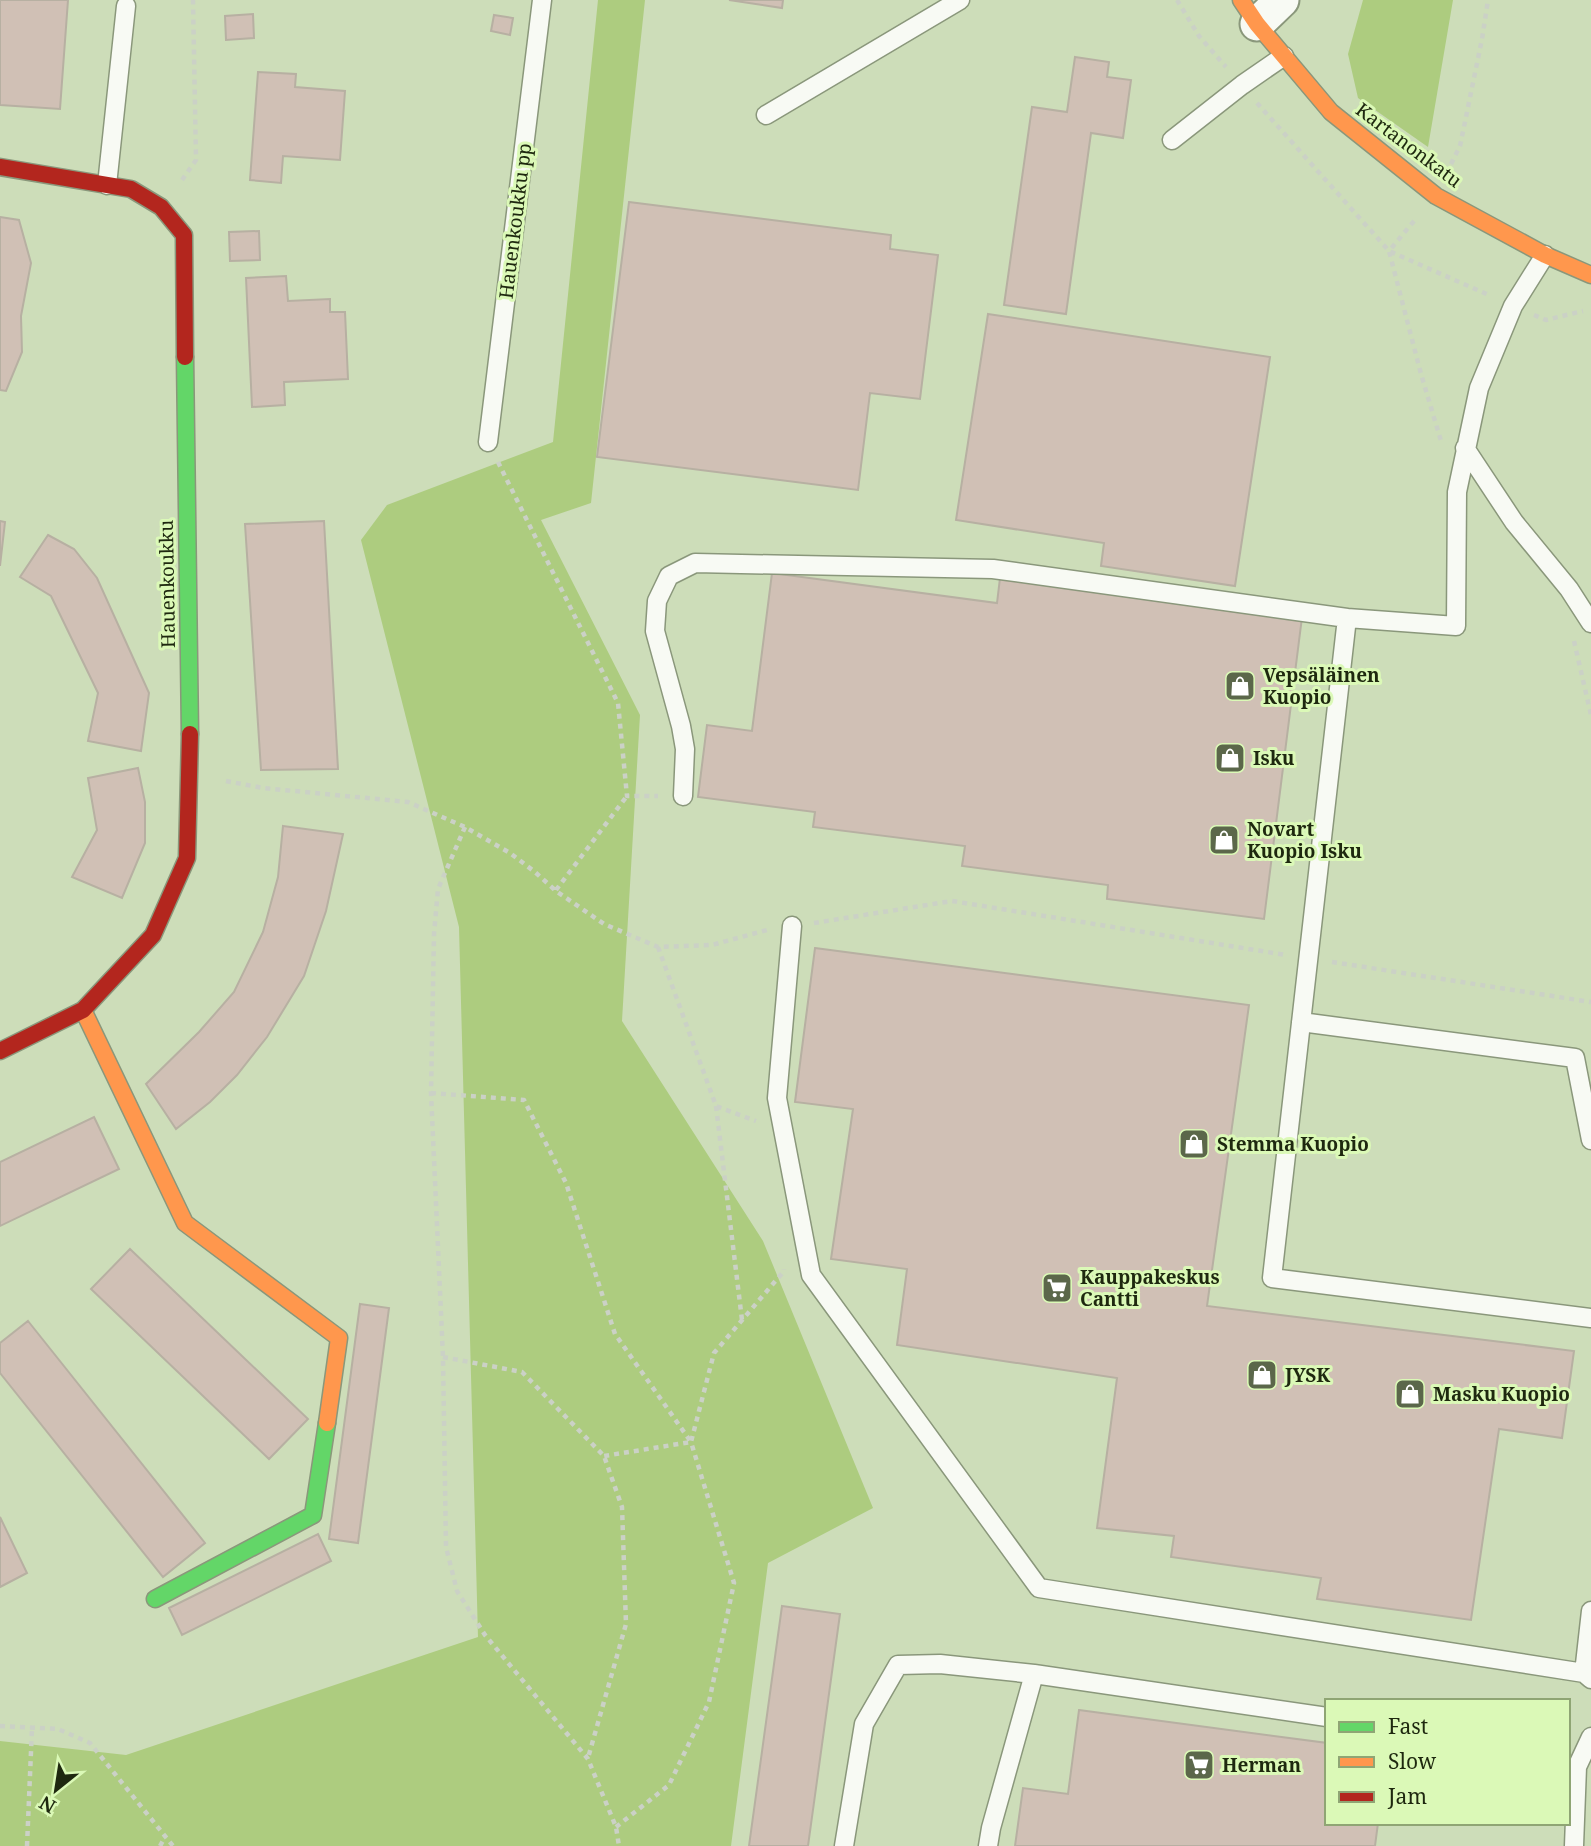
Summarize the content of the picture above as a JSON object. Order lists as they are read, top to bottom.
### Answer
{
  "streets": {
    "street": ["Kartanonkatu", "Hauenkoukku"],
    "lane": ["Hauenkoukku pp"]
  },
  "places": {
    "shop": [
      "Vepsäläinen Kuopio",
      "Isku",
      "Novart Kuopio Isku",
      "Stemma Kuopio",
      "JYSK",
      "Masku Kuopio"
    ],
    "supermarket": ["Kauppakeskus Cantti", "Herman"]
  },
  "legend": ["Fast", "Slow", "Jam"],
  "north": "bottom left"
}
